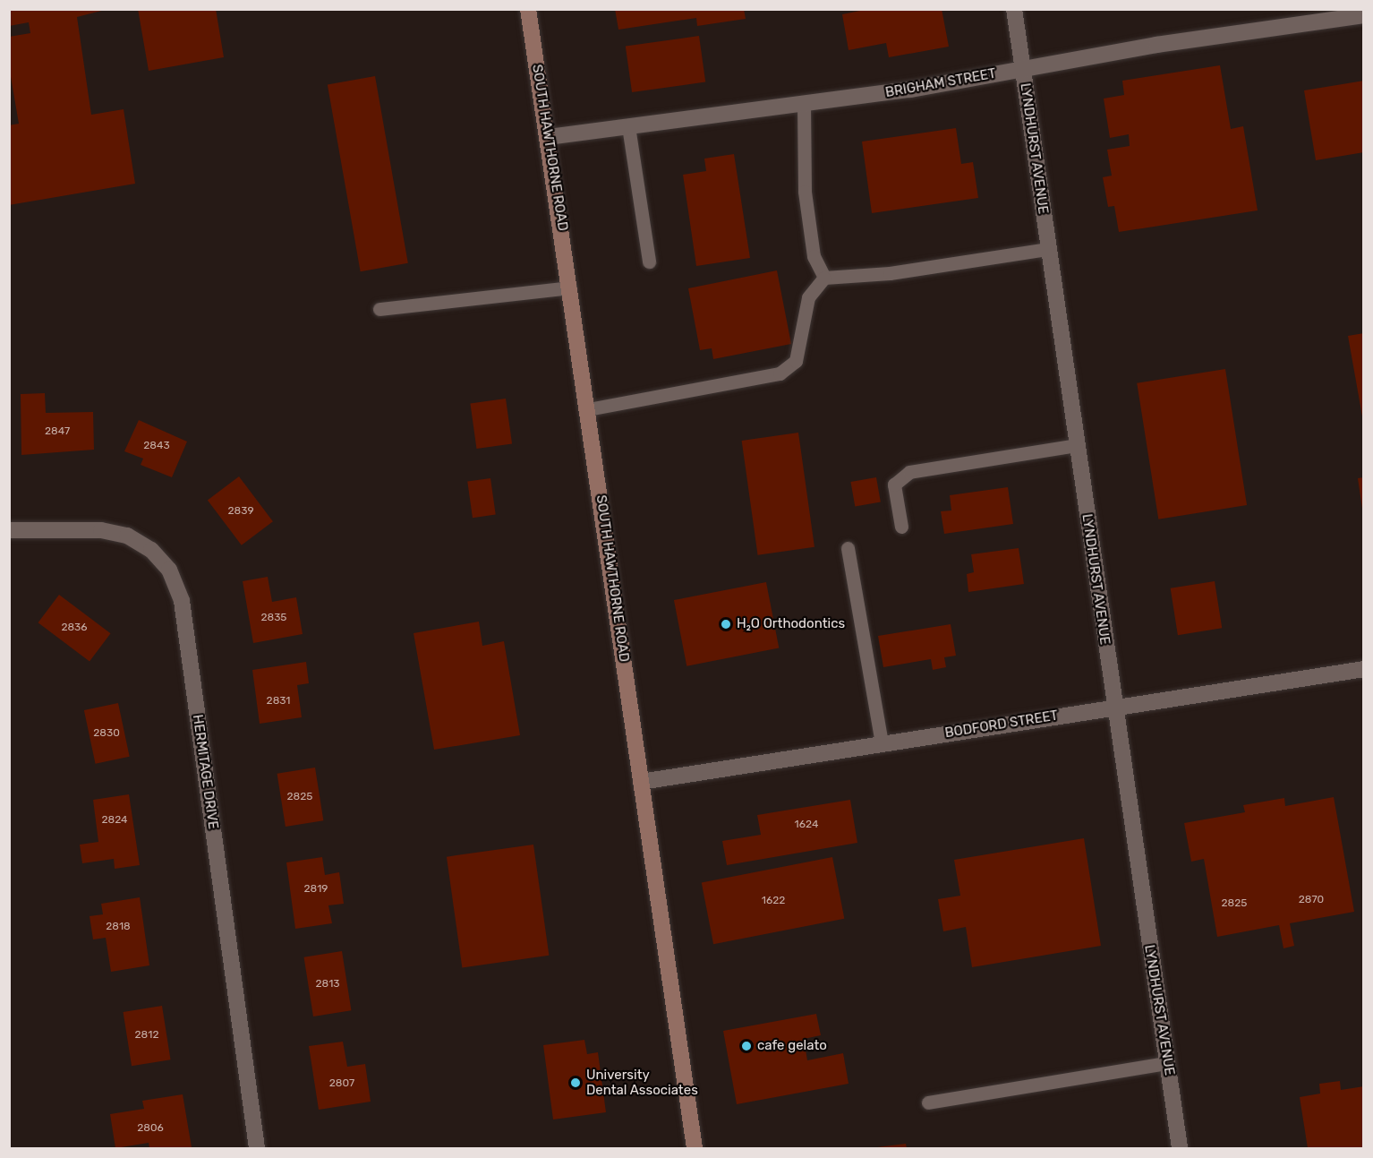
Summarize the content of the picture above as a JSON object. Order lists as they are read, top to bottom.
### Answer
{
  "streets": {
    "main road": ["SOUTH HAWTHORNE ROAD"],
    "street": [
      "BRIGHAM STREET",
      "LYNDHURST AVENUE",
      "BODFORD STREET",
      "HERMITAGE DRIVE"
    ]
  },
  "crossings": [
    ["BRIGHAM STREET", "SOUTH HAWTHORNE ROAD"],
    ["BRIGHAM STREET", "LYNDHURST AVENUE"],
    ["SOUTH HAWTHORNE ROAD", "BODFORD STREET"],
    ["LYNDHURST AVENUE", "BODFORD STREET"]
  ],
  "places": ["H₂O Orthodontics", "cafe gelato", "University Dental Associates"],
  "house_numbers": [
    "2847",
    "2843",
    "2839",
    "2835",
    "2836",
    "2831",
    "2830",
    "2825",
    "2824",
    "1624",
    "2819",
    "2870",
    "1622",
    "2825",
    "2818",
    "2813",
    "2812",
    "2807",
    "2806"
  ]
}
